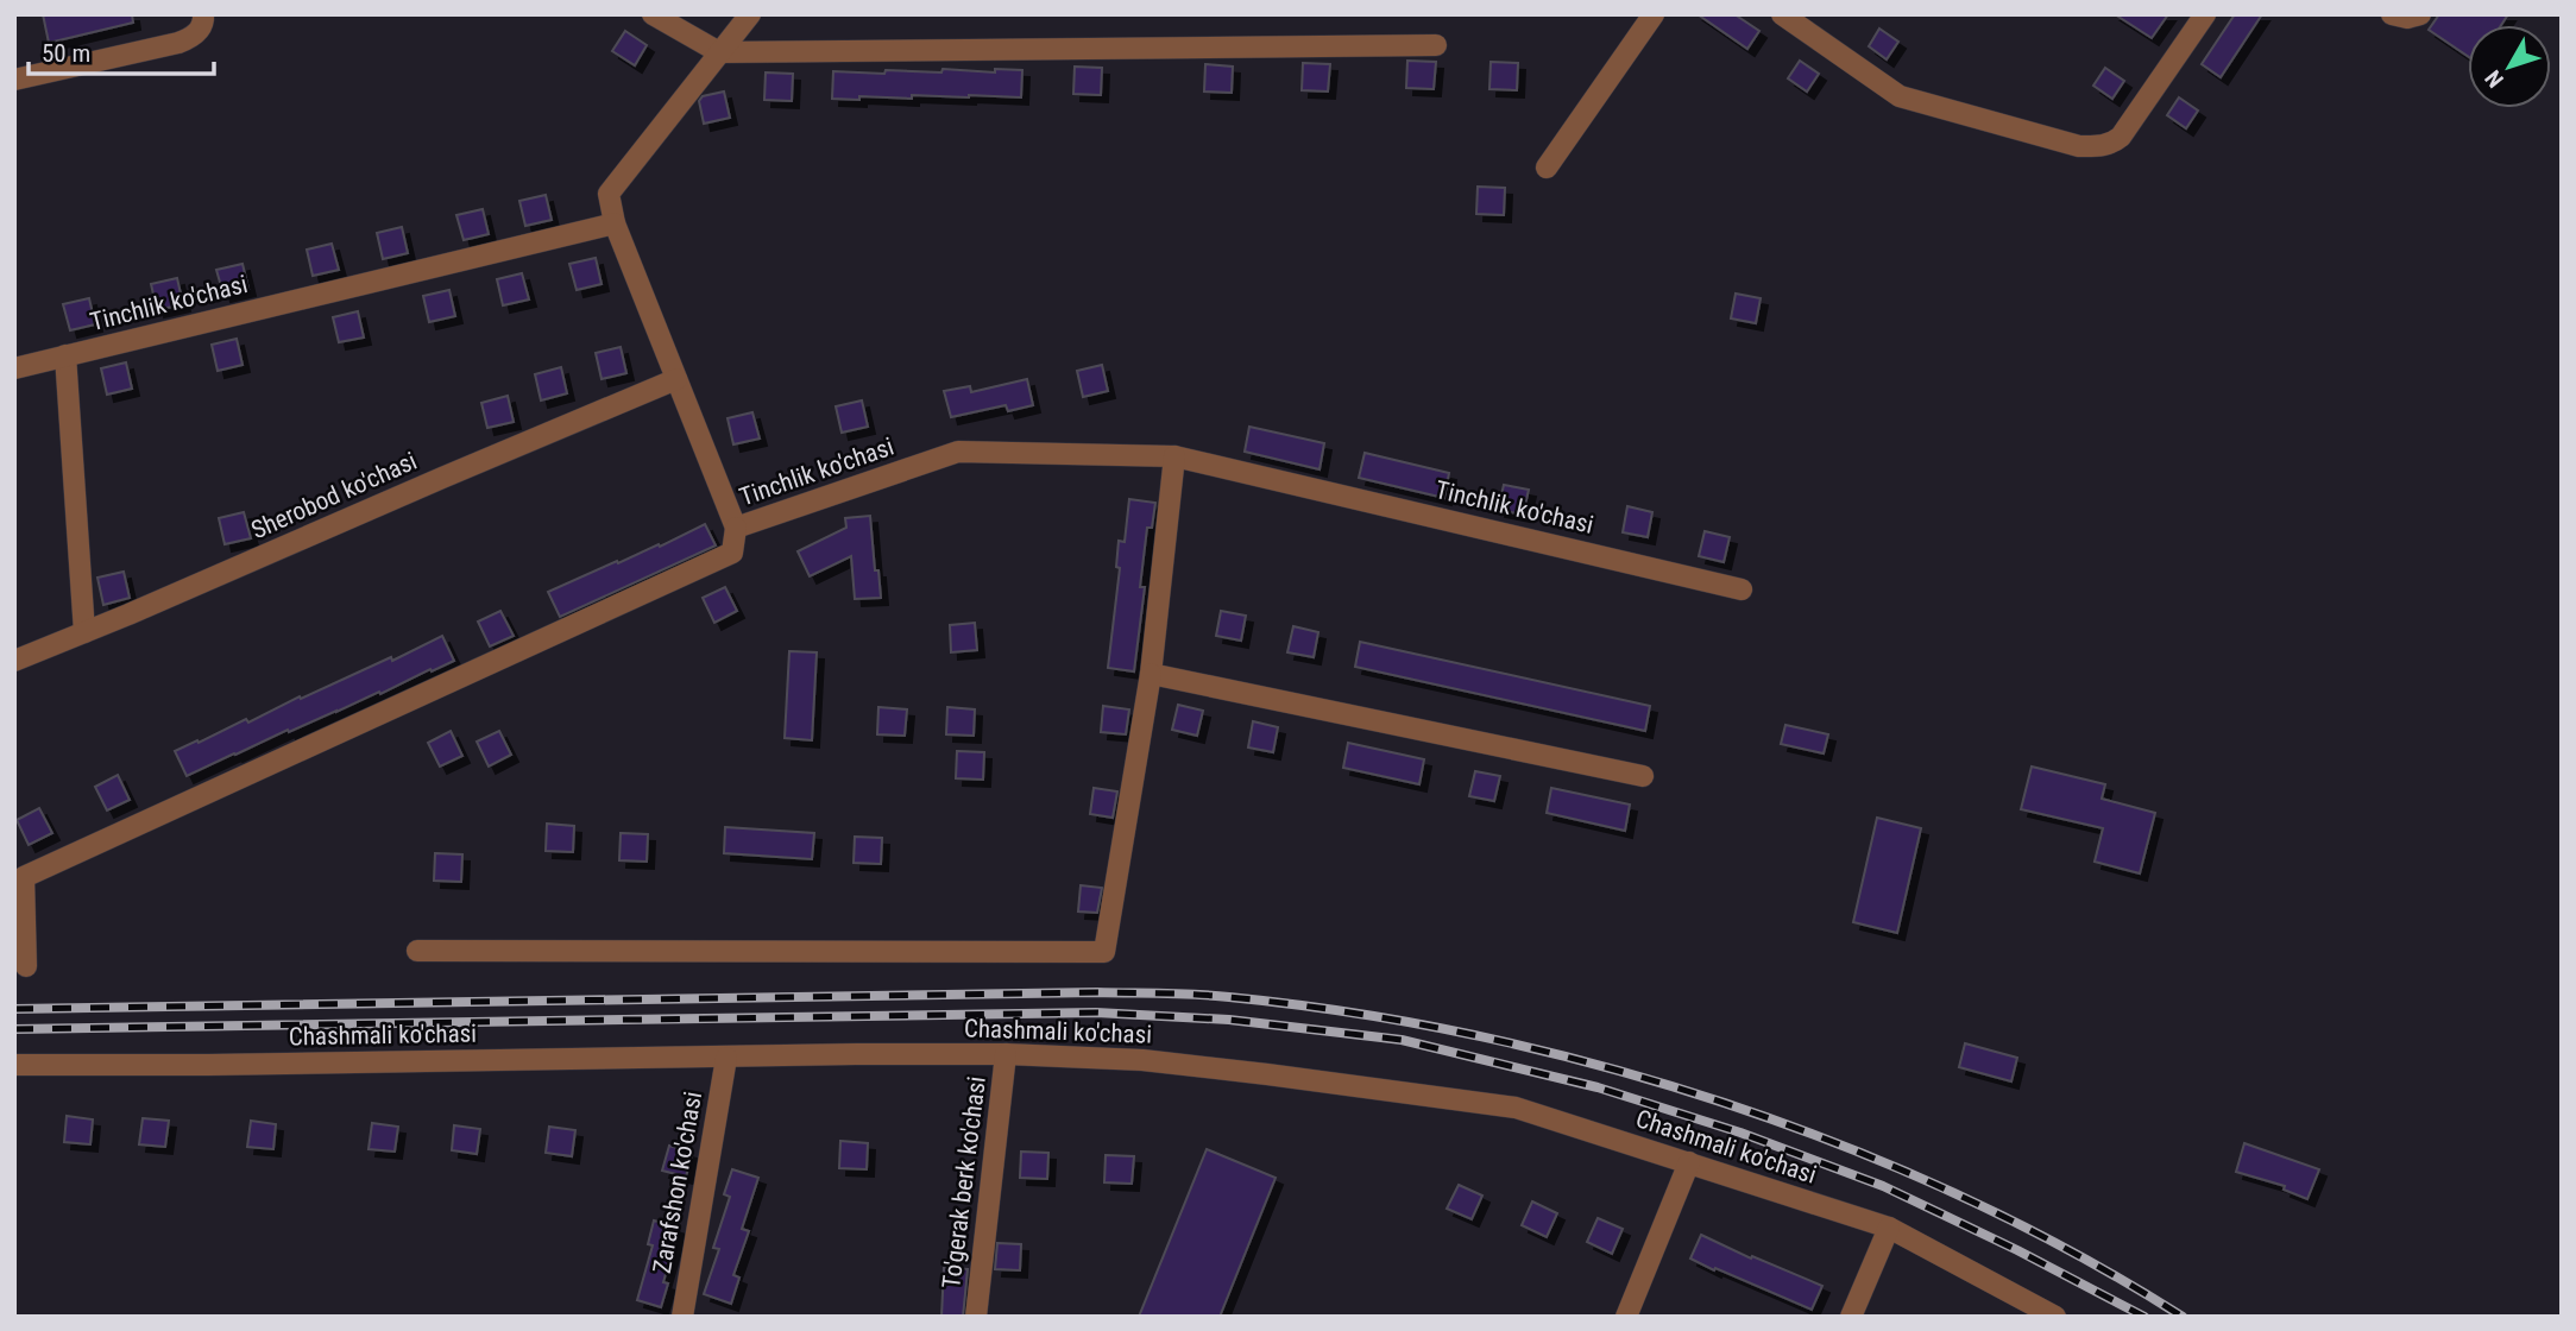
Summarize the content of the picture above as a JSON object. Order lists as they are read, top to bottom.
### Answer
{
  "streets": {
    "street": [
      "Tinchlik ko'chasi",
      "Sherobod ko'chasi",
      "Chashmali ko'chasi",
      "Zarafshon ko'chasi",
      "To'gerak berk ko'chasi"
    ]
  },
  "crossings": [
    ["Tinchlik ko'chasi", "Sherobod ko'chasi"],
    ["Chashmali ko'chasi", "Zarafshon ko'chasi"],
    ["Chashmali ko'chasi", "To'gerak berk ko'chasi"]
  ],
  "scale_bar": "50 m",
  "north": "bottom left"
}
